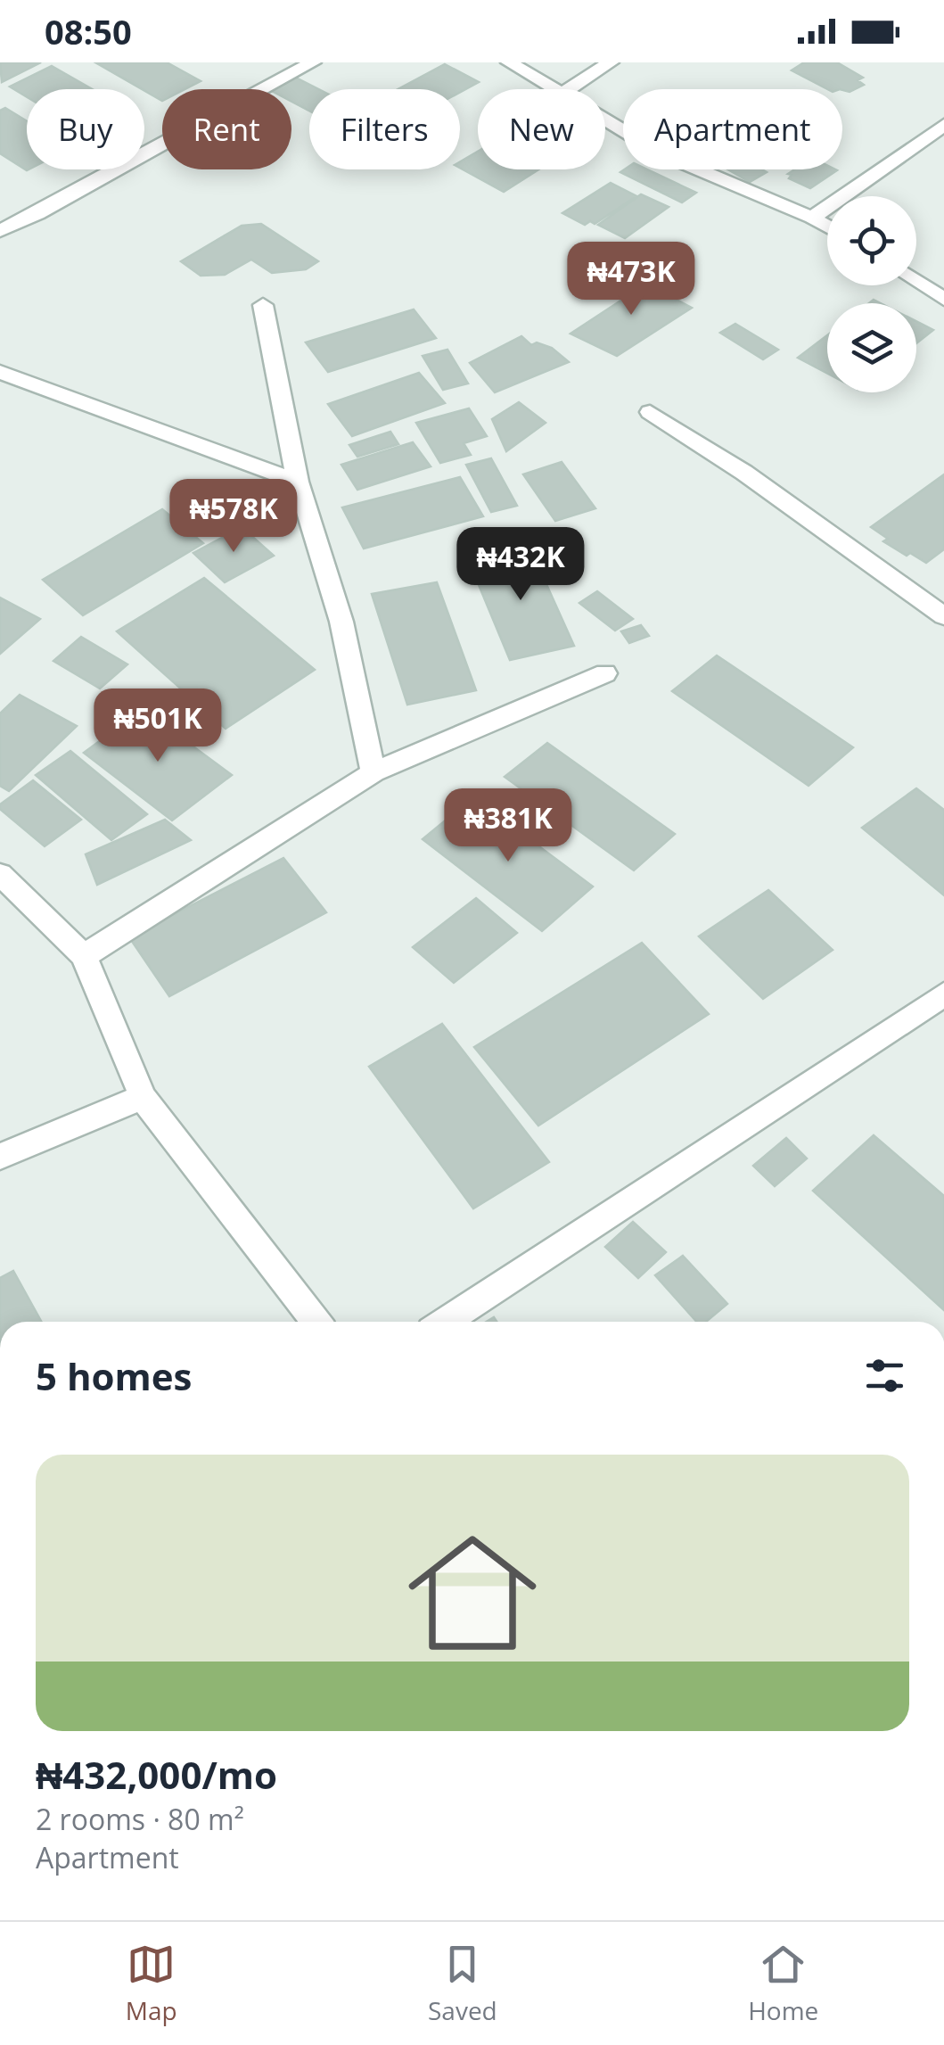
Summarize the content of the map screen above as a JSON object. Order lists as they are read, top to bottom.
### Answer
{
  "page": {
    "status": "08:50",
    "chip": [
      "Buy",
      "Rent",
      "Filters",
      "New",
      "Apartment"
    ],
    "price": [
      "₦473K",
      "₦578K",
      "₦432K",
      "₦501K",
      "₦381K"
    ],
    "heading": "5 homes",
    "list": [
      {
        "name": "₦432,000/mo",
        "note": "2 rooms · 80 m² · Apartment"
      }
    ],
    "tabs": ["Map", "Saved", "Home"]
  }
}
